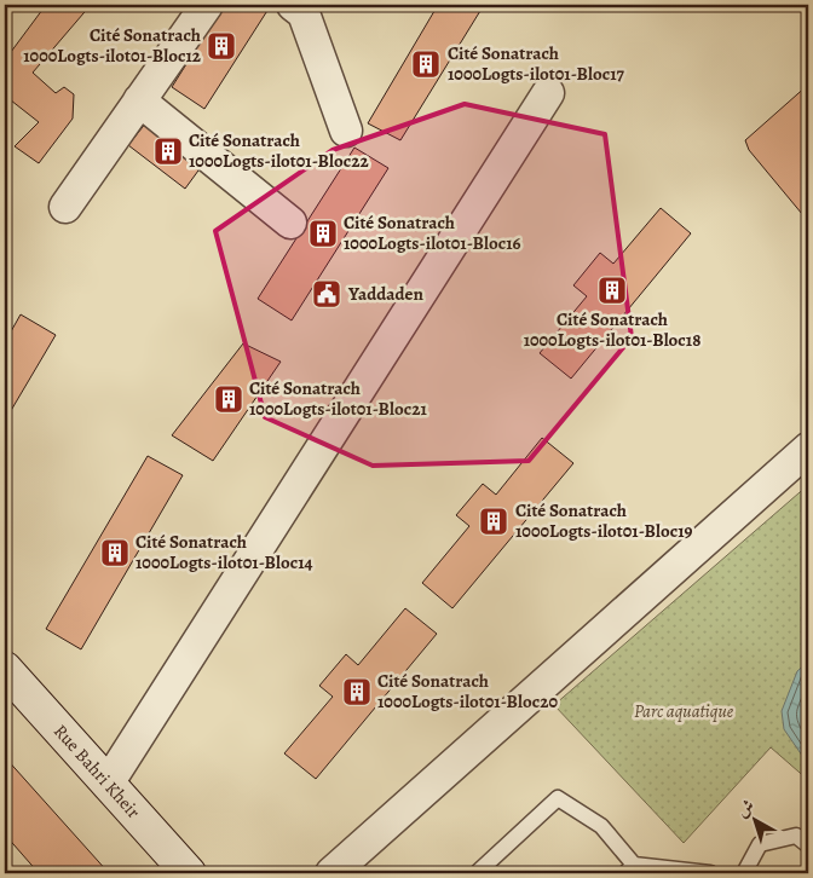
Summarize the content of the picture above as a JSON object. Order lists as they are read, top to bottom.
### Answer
{
  "streets": {
    "street": ["Rue Bahri Kheir"]
  },
  "parks": ["Parc aquatique"],
  "places": {
    "building": [
      "Cité Sonatrach 1000Logts-ilot01-Bloc12",
      "Cité Sonatrach 1000Logts-ilot01-Bloc17",
      "Cité Sonatrach 1000Logts-ilot01-Bloc22",
      "Cité Sonatrach 1000Logts-ilot01-Bloc16",
      "Cité Sonatrach 1000Logts-ilot01-Bloc18",
      "Cité Sonatrach 1000Logts-ilot01-Bloc21",
      "Cité Sonatrach 1000Logts-ilot01-Bloc19",
      "Cité Sonatrach 1000Logts-ilot01-Bloc14",
      "Cité Sonatrach 1000Logts-ilot01-Bloc20"
    ],
    "public building": ["Yaddaden"]
  },
  "north": "top left"
}
